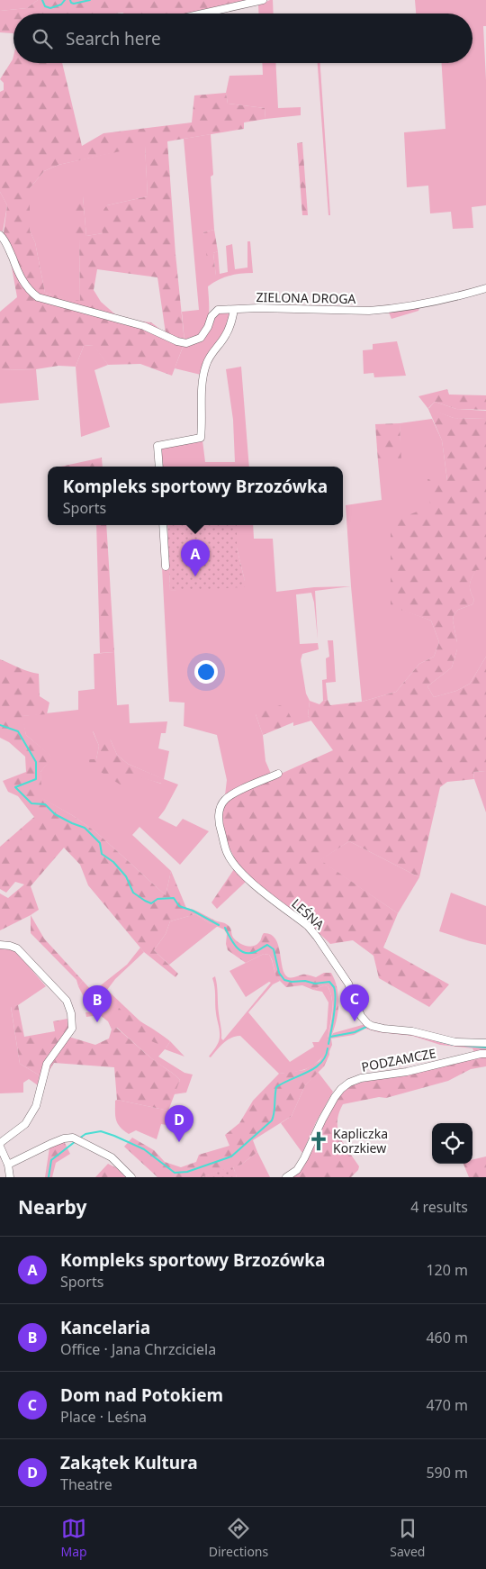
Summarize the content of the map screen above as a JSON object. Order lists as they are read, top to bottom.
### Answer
{
  "streets": {
    "street": ["ZIELONA DROGA", "LEŚNA", "PODZAMCZE"]
  },
  "places": {
    "church": ["Kapliczka Korzkiew"]
  },
  "page": {
    "search": "Search here",
    "popup": ["Kompleks sportowy Brzozówka", "Sports"],
    "pins": [
      "A",
      "C",
      "B",
      "D"
    ],
    "heading": ["Nearby", "4 results"],
    "list": [
      {
        "mark": "A",
        "name": "Kompleks sportowy Brzozówka",
        "note": "Sports",
        "value": "120 m"
      },
      {
        "mark": "B",
        "name": "Kancelaria",
        "note": "Office · Jana Chrzciciela",
        "value": "460 m"
      },
      {
        "mark": "C",
        "name": "Dom nad Potokiem",
        "note": "Place · Leśna",
        "value": "470 m"
      },
      {
        "mark": "D",
        "name": "Zakątek Kultura",
        "note": "Theatre",
        "value": "590 m"
      }
    ],
    "nav": ["Map", "Directions", "Saved"]
  }
}
